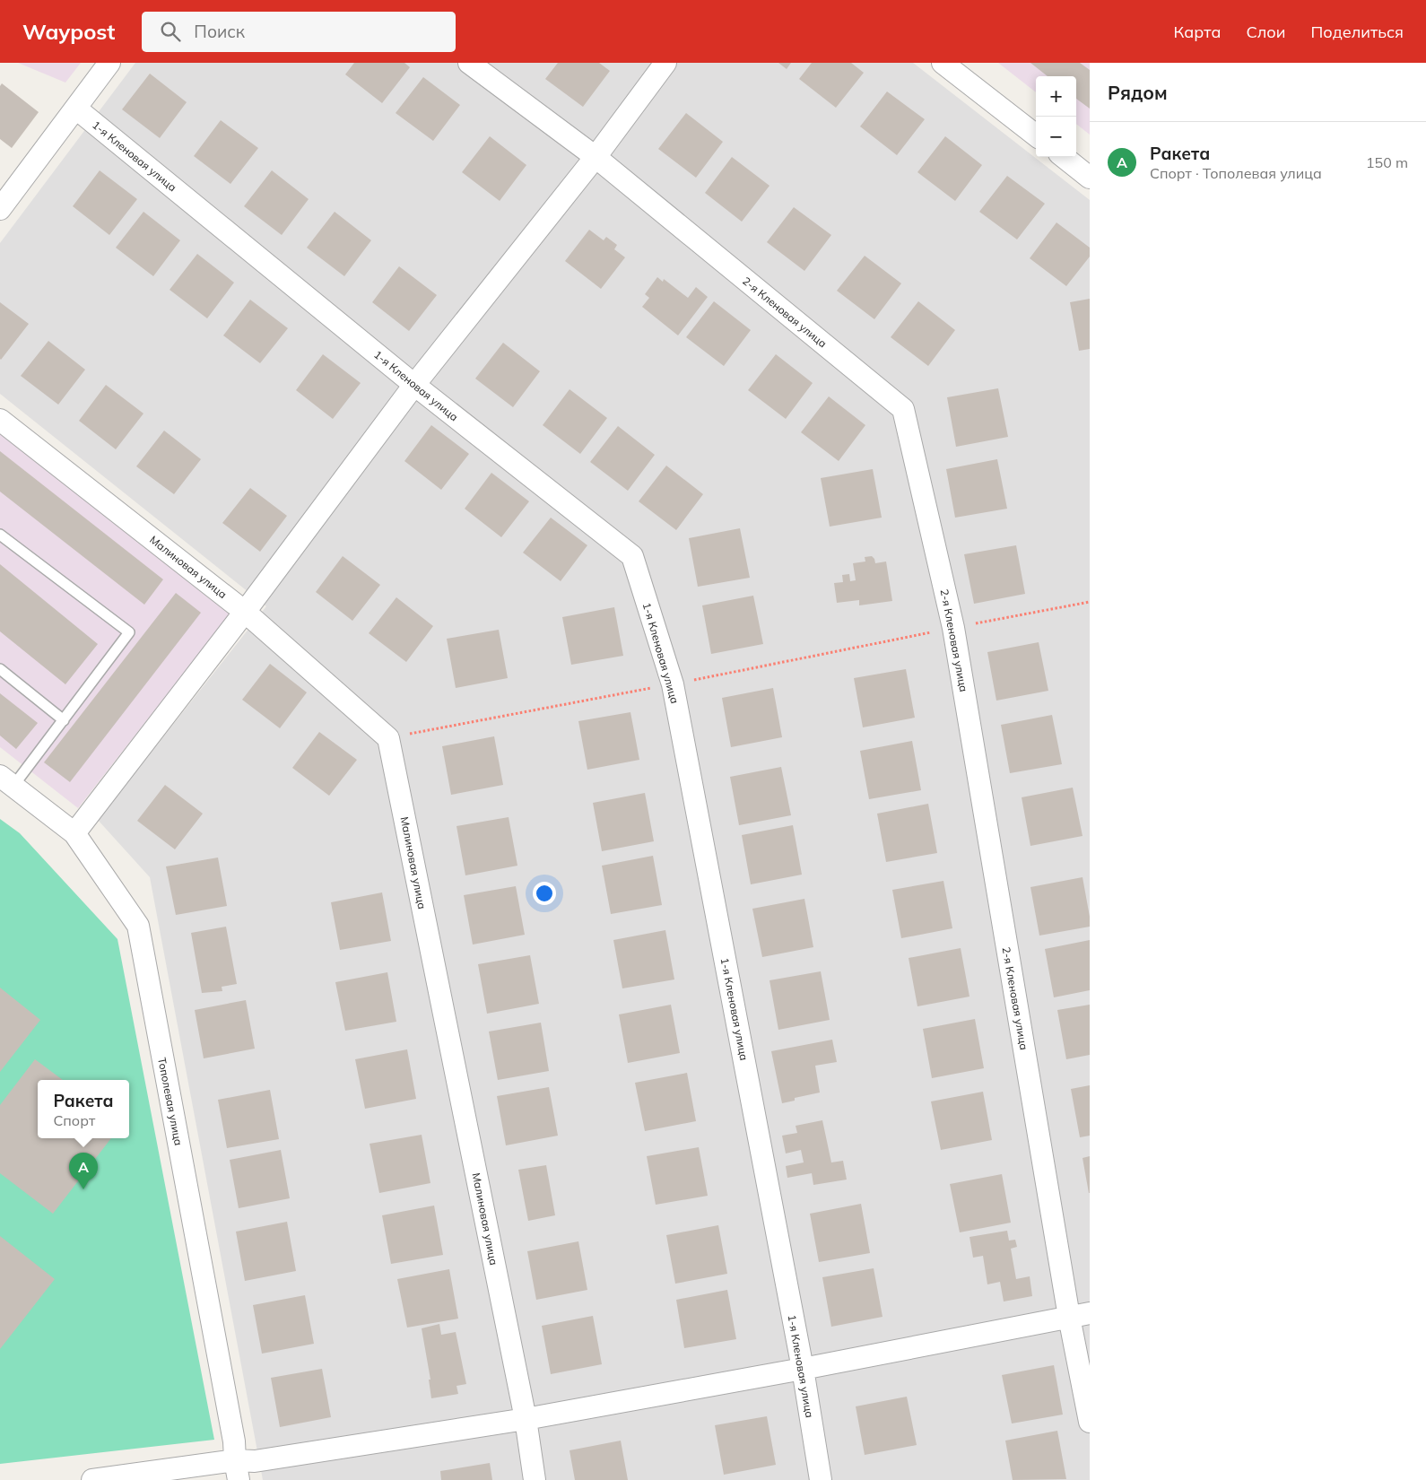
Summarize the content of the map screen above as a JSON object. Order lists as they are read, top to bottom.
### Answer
{
  "streets": {
    "street": [
      "1-я Кленовая улица",
      "2-я Кленовая улица",
      "Малиновая улица",
      "Тополевая улица"
    ]
  },
  "page": {
    "header": "Waypost",
    "search": "Поиск",
    "nav": ["Карта", "Слои", "Поделиться"],
    "heading": "Рядом",
    "map_buttons": ["+", "−"],
    "list": [
      {
        "mark": "A",
        "name": "Ракета",
        "note": "Спорт · Тополевая улица",
        "value": "150 m"
      }
    ],
    "popup": ["Ракета", "Спорт"],
    "pins": "A"
  }
}
